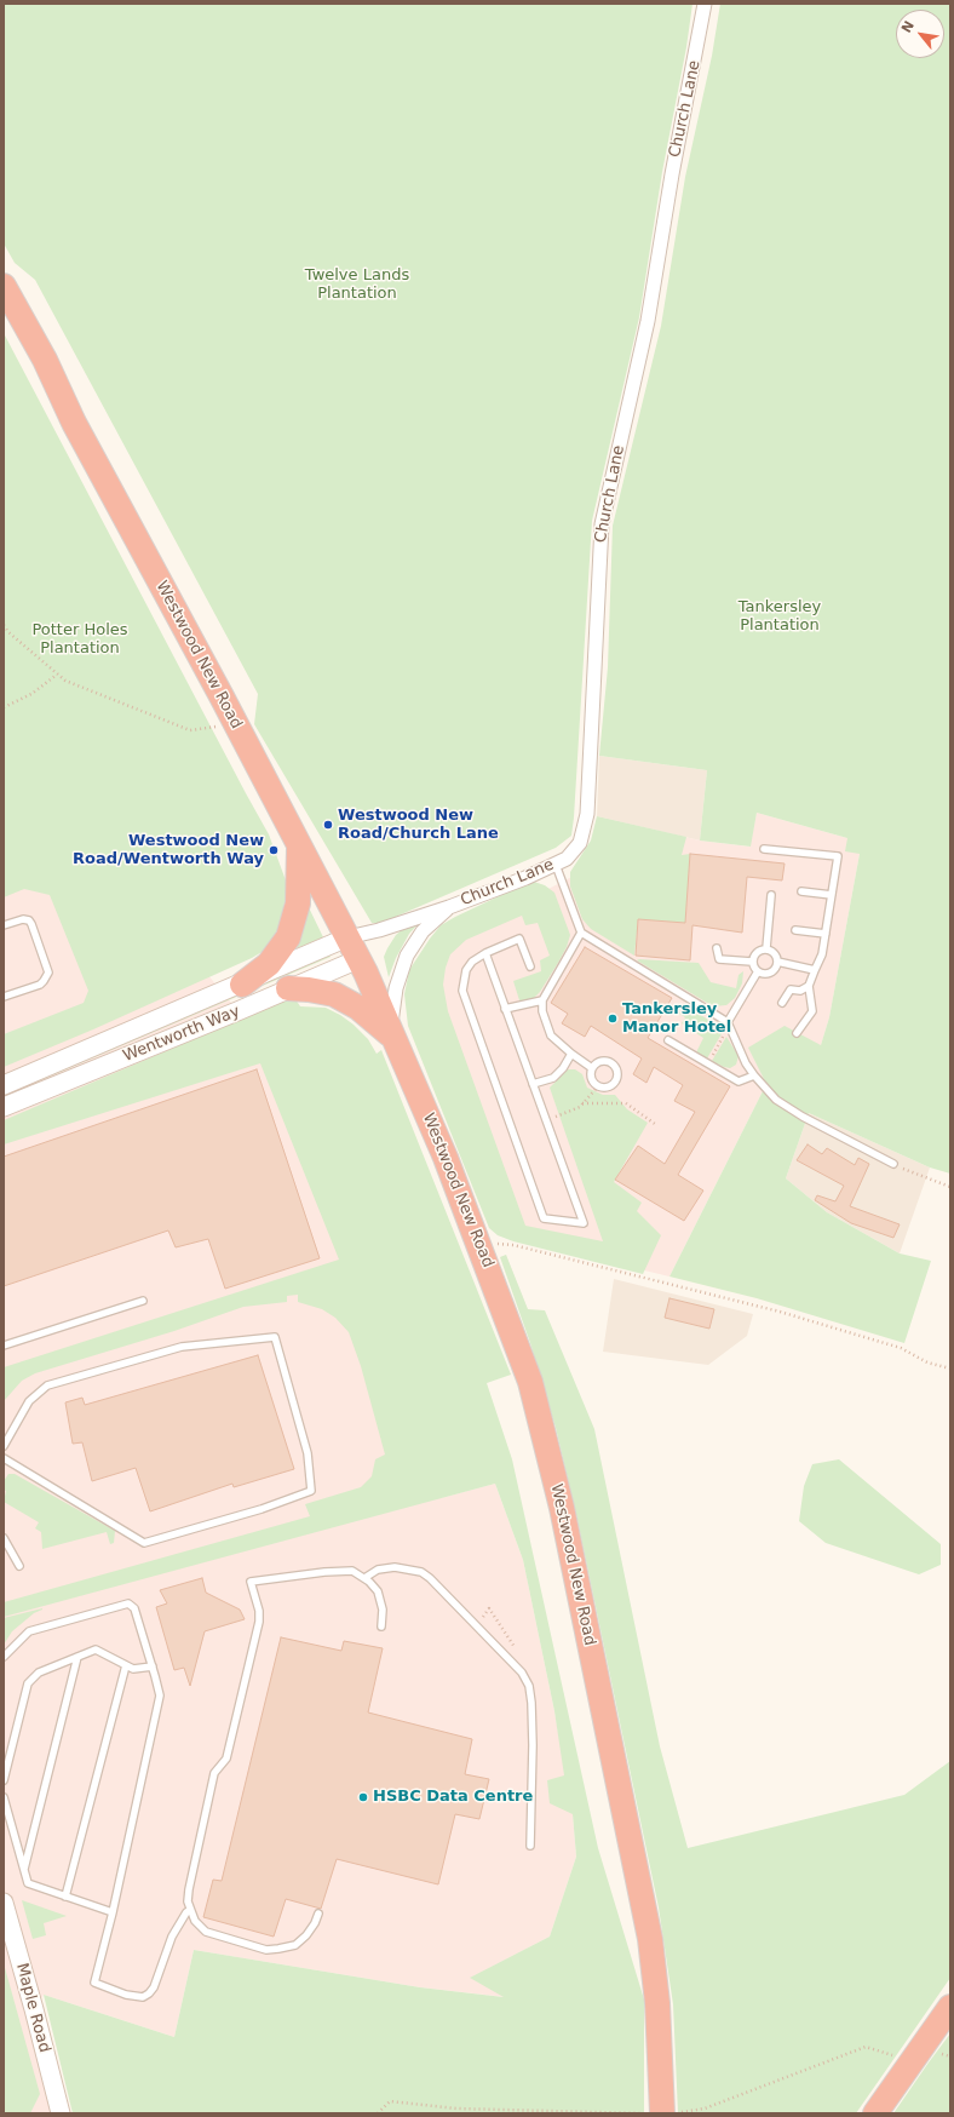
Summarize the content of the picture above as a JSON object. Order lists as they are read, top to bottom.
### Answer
{
  "streets": {
    "highway": ["Westwood New Road"],
    "street": ["Church Lane", "Wentworth Way", "Maple Road"]
  },
  "crossings": [
    ["Church Lane", "Westwood New Road"],
    ["Church Lane", "Wentworth Way"],
    ["Westwood New Road", "Wentworth Way"]
  ],
  "parks": ["Twelve Lands Plantation", "Tankersley Plantation", "Potter Holes Plantation"],
  "places": [
    "Westwood New Road/Church Lane",
    "Westwood New Road/Wentworth Way",
    "Tankersley Manor Hotel",
    "HSBC Data Centre"
  ],
  "north": "top left"
}
